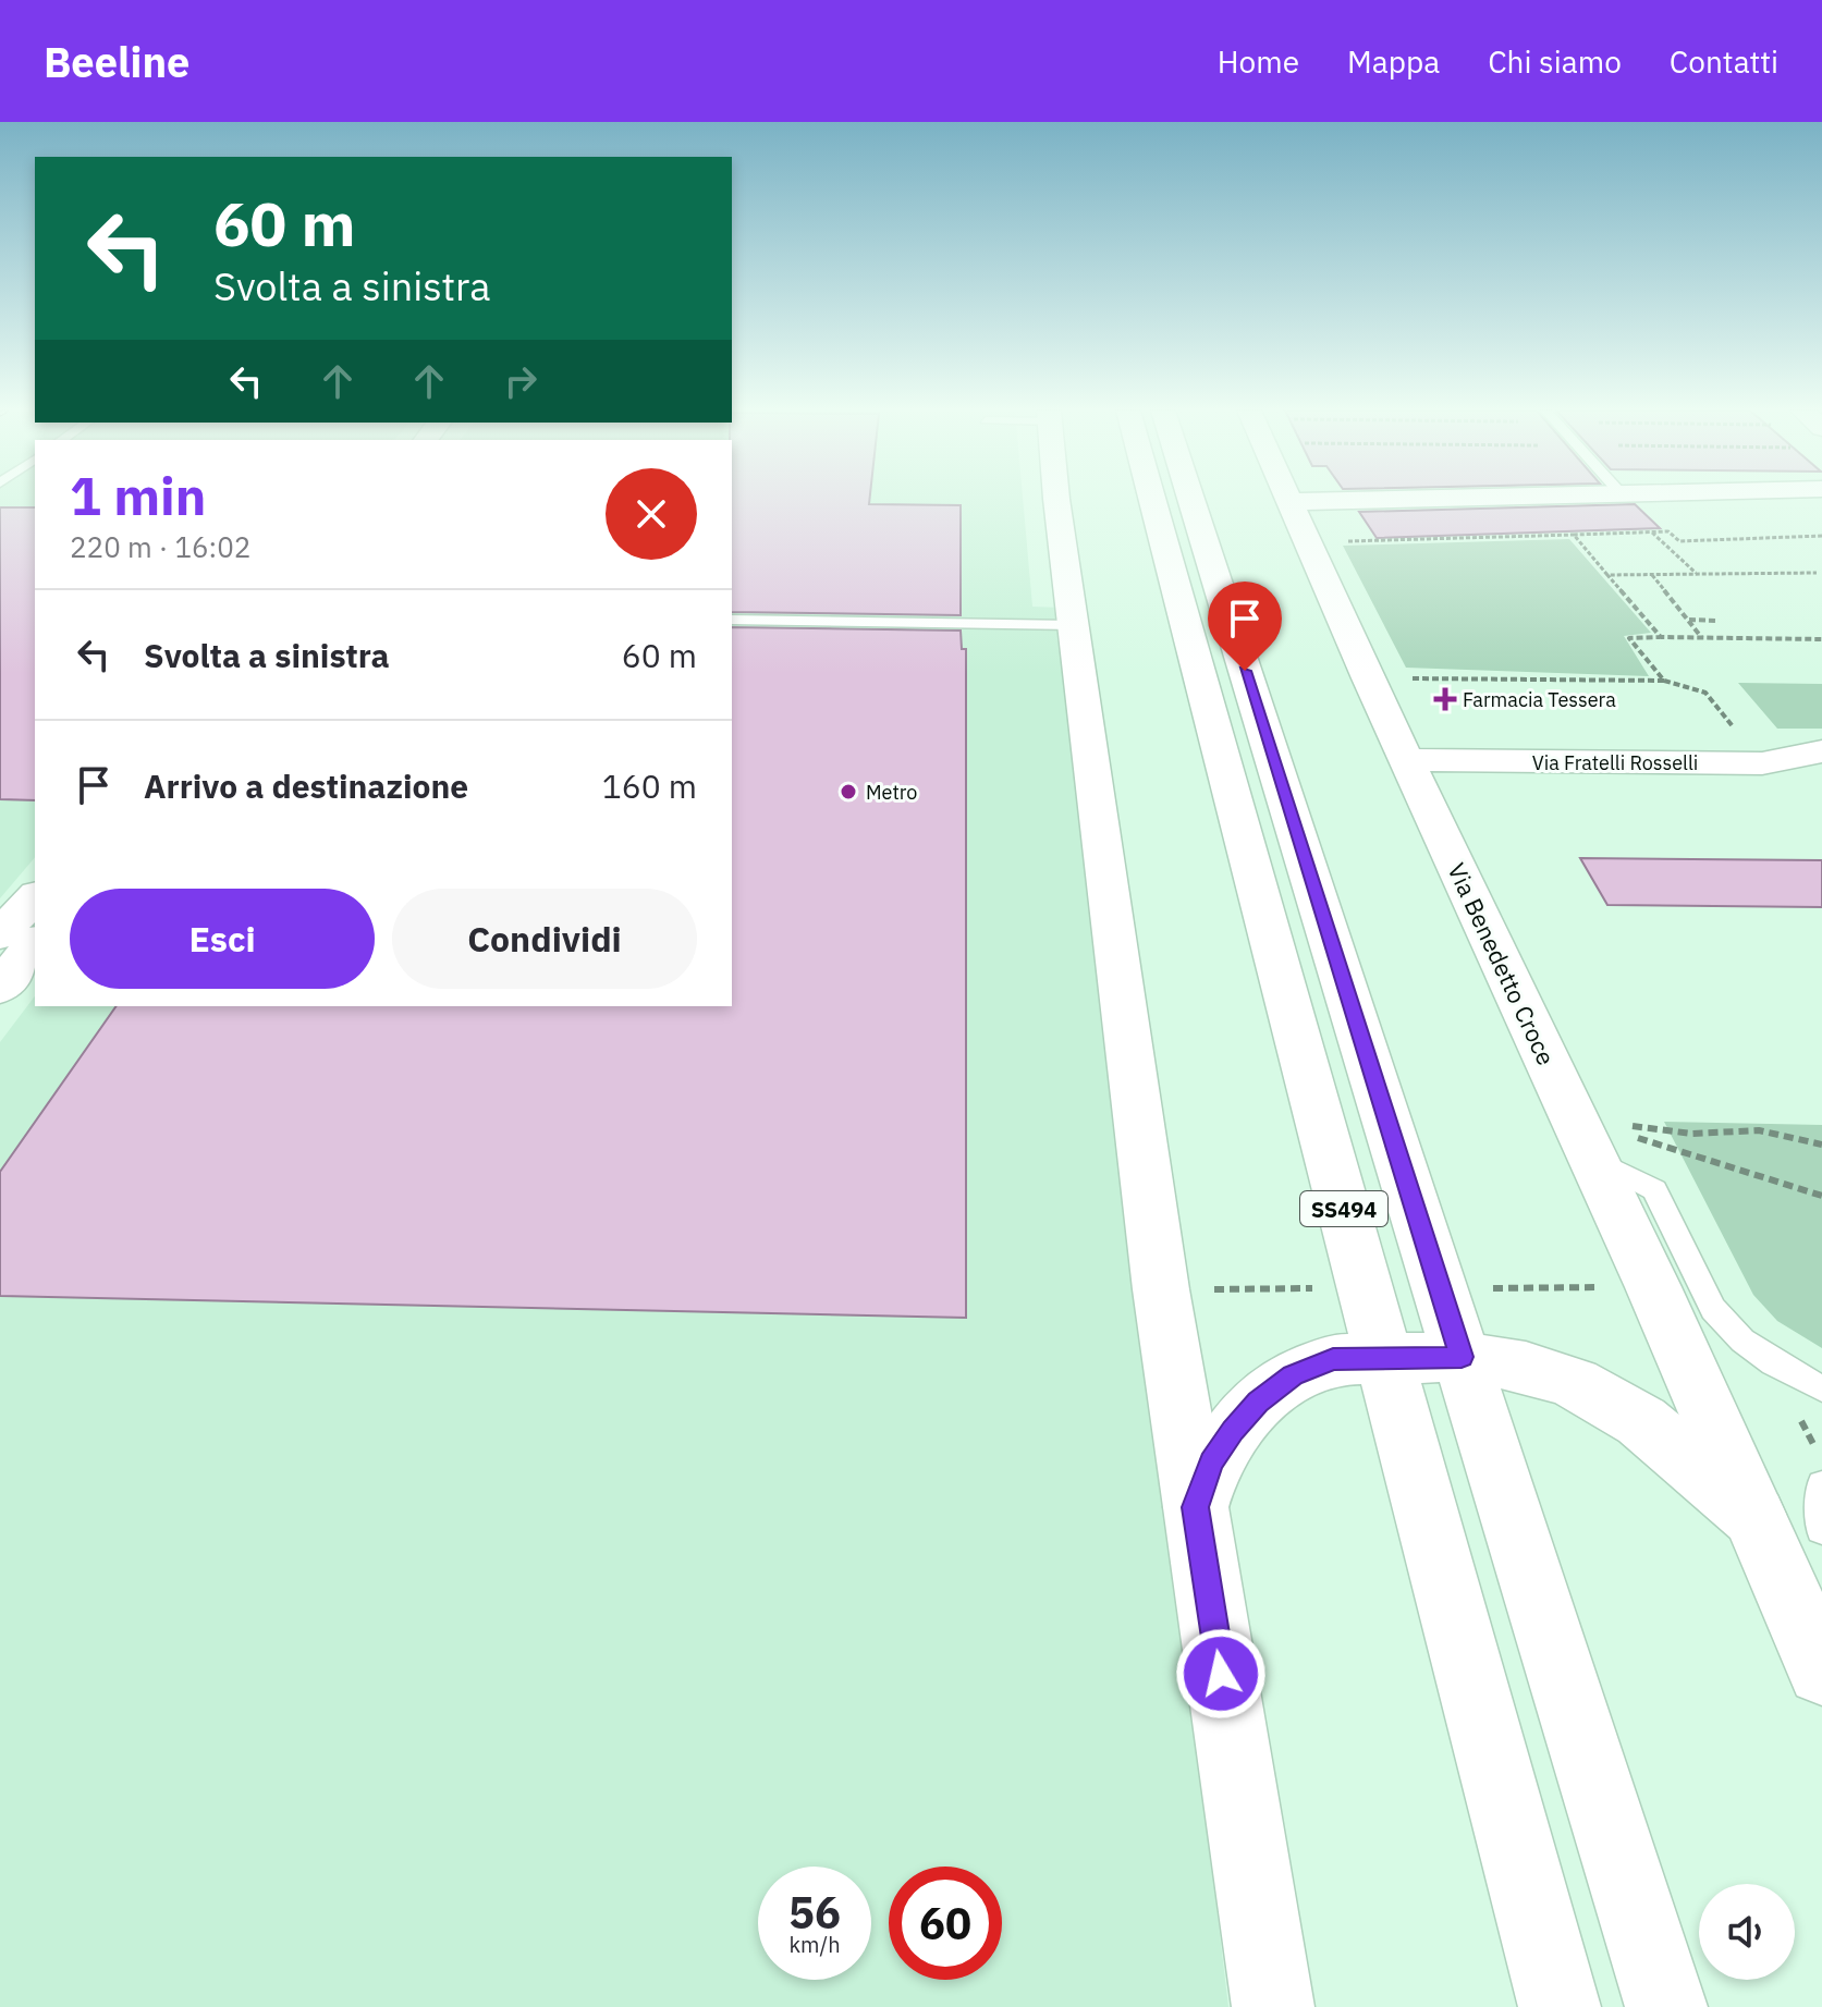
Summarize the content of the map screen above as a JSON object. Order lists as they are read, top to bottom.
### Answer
{
  "streets": {
    "street": ["Via Fratelli Rosselli", "Via Benedetto Croce", "SS494"]
  },
  "crossings": [
    ["Via Fratelli Rosselli", "Via Benedetto Croce"],
    ["Via Benedetto Croce", "SS494"]
  ],
  "places": {
    "health": ["Farmacia Tessera"],
    "other": ["Metro"]
  },
  "page": {
    "header": "Beeline",
    "nav": [
      "Home",
      "Mappa",
      "Chi siamo",
      "Contatti"
    ],
    "turn": ["60 m", "Svolta a sinistra"],
    "heading": ["1 min", "220 m · 16:02"],
    "list": [
      {
        "name": "Svolta a sinistra",
        "value": "60 m"
      },
      {
        "name": "Arrivo a destinazione",
        "value": "160 m"
      }
    ],
    "buttons": ["Esci", "Condividi"],
    "speed": "56 km/h",
    "limit": "60"
  }
}
